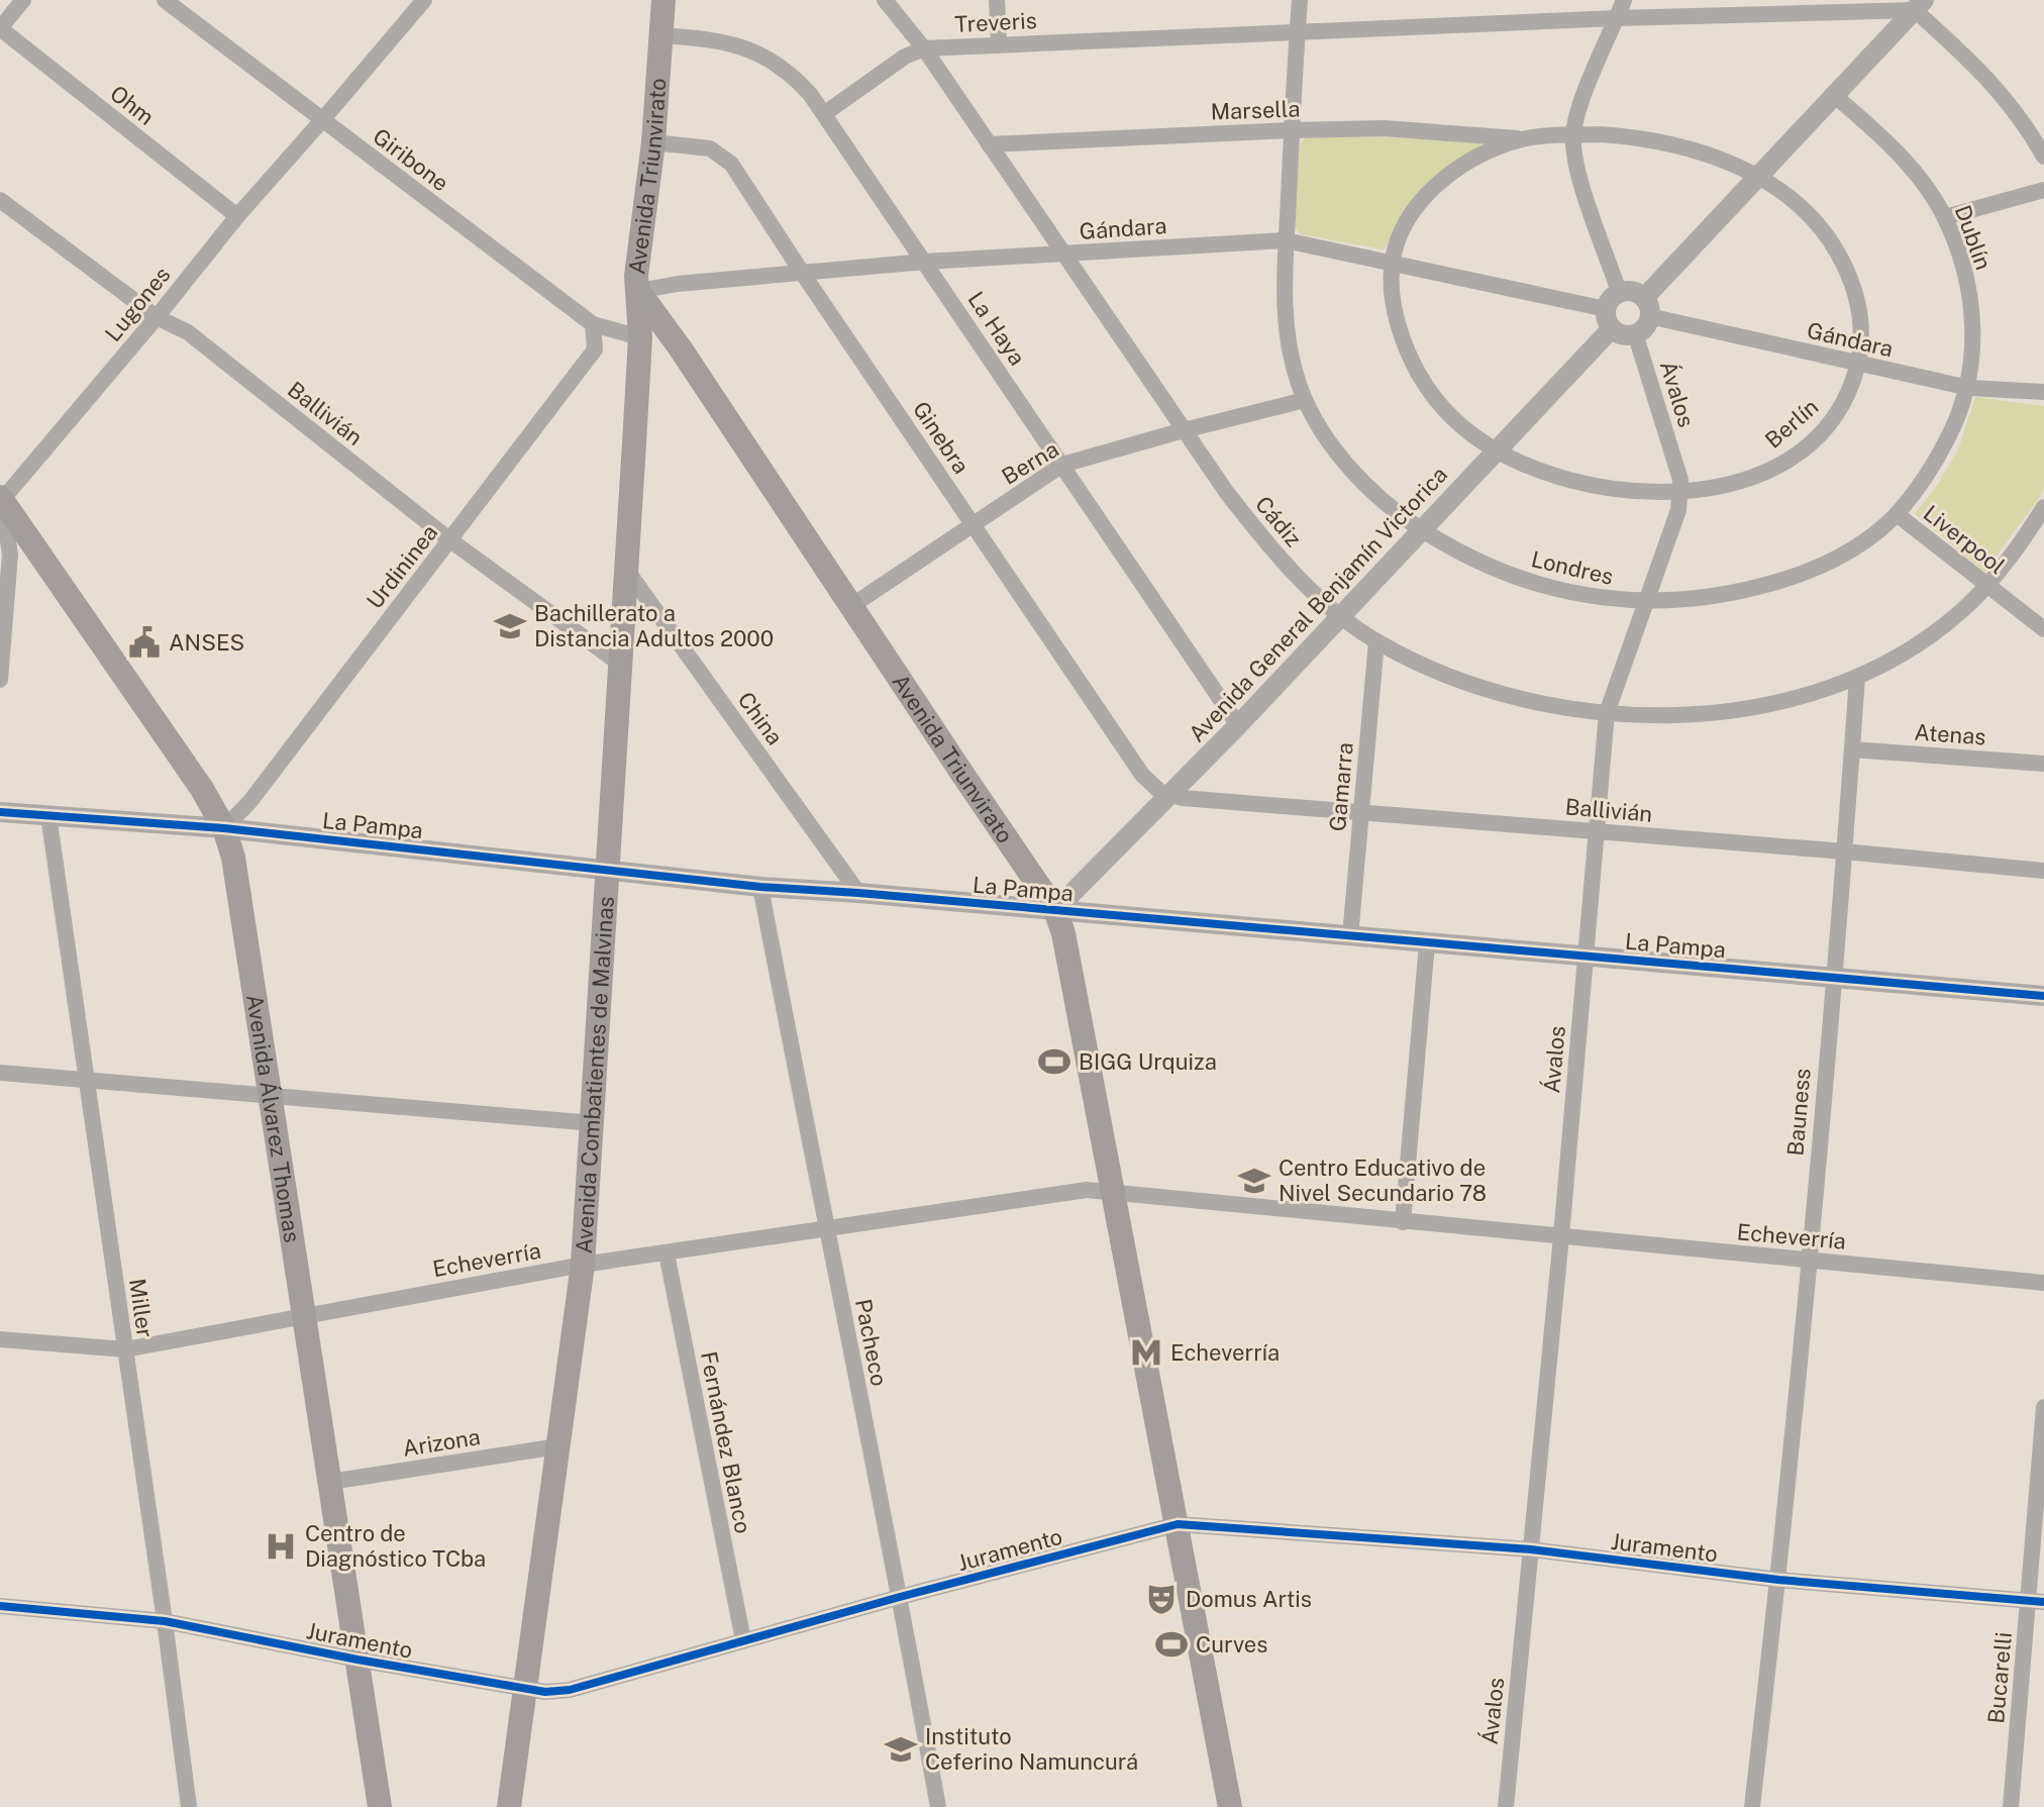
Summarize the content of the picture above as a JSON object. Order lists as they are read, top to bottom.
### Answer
{
  "streets": {
    "main road": ["Avenida Triunvirato", "Avenida Combatientes de Malvinas", "Avenida Álvarez Thomas"],
    "street": [
      "Treveris",
      "Ohm",
      "Marsella",
      "Giribone",
      "Gándara",
      "Dublín",
      "Lugones",
      "La Haya",
      "Ávalos",
      "Ballivián",
      "Berlín",
      "Ginebra",
      "Berna",
      "Cádiz",
      "Liverpool",
      "Urdininea",
      "Londres",
      "Avenida General Benjamín Victorica",
      "China",
      "Atenas",
      "Gamarra",
      "La Pampa",
      "Bauness",
      "Echeverría",
      "Miller",
      "Pacheco",
      "Arizona",
      "Fernández Blanco",
      "Juramento",
      "Bucarelli"
    ]
  },
  "crossings": [
    ["Treveris", "La Haya"],
    ["Treveris", "Cádiz"],
    ["Ohm", "Lugones"],
    ["Marsella", "Berlín"],
    ["Marsella", "Cádiz"],
    ["Giribone", "Lugones"],
    ["Giribone", "Urdininea"],
    ["Giribone", "Avenida Combatientes de Malvinas"],
    ["Avenida Triunvirato", "Gándara"],
    ["Avenida Triunvirato", "La Haya"],
    ["Avenida Triunvirato", "Ginebra"],
    ["Avenida Triunvirato", "Berna"],
    ["Avenida Triunvirato", "Avenida General Benjamín Victorica"],
    ["Avenida Triunvirato", "La Pampa"],
    ["Avenida Triunvirato", "Avenida Combatientes de Malvinas"],
    ["Avenida Triunvirato", "Echeverría"],
    ["Avenida Triunvirato", "Juramento"],
    ["Gándara", "Dublín"],
    ["Gándara", "La Haya"],
    ["Gándara", "Ávalos"],
    ["Gándara", "Berlín"],
    ["Gándara", "Ginebra"],
    ["Gándara", "Cádiz"],
    ["Gándara", "Londres"],
    ["Gándara", "Avenida General Benjamín Victorica"],
    ["Gándara", "Avenida Combatientes de Malvinas"],
    ["Dublín", "Londres"],
    ["Lugones", "Ballivián"],
    ["Lugones", "Avenida Álvarez Thomas"],
    ["La Haya", "Berna"],
    ["La Haya", "Avenida General Benjamín Victorica"],
    ["Ávalos", "Ballivián"],
    ["Ávalos", "Berlín"],
    ["Ávalos", "Cádiz"],
    ["Ávalos", "Londres"],
    ["Ávalos", "Avenida General Benjamín Victorica"],
    ["Ávalos", "La Pampa"],
    ["Ávalos", "Echeverría"],
    ["Ávalos", "Juramento"],
    ["Ballivián", "Ginebra"],
    ["Ballivián", "Urdininea"],
    ["Ballivián", "Avenida General Benjamín Victorica"],
    ["Ballivián", "Gamarra"],
    ["Ballivián", "Avenida Combatientes de Malvinas"],
    ["Ballivián", "Bauness"],
    ["Berlín", "Avenida General Benjamín Victorica"],
    ["Ginebra", "Berna"],
    ["Ginebra", "Avenida General Benjamín Victorica"],
    ["Berna", "Cádiz"],
    ["Berna", "Londres"],
    ["Cádiz", "Avenida General Benjamín Victorica"],
    ["Cádiz", "Gamarra"],
    ["Cádiz", "Bauness"],
    ["Liverpool", "Londres"],
    ["Urdininea", "La Pampa"],
    ["Urdininea", "Avenida Álvarez Thomas"],
    ["Londres", "Avenida General Benjamín Victorica"],
    ["Avenida General Benjamín Victorica", "La Pampa"],
    ["China", "La Pampa"],
    ["China", "Avenida Combatientes de Malvinas"],
    ["Atenas", "Bauness"],
    ["Gamarra", "La Pampa"],
    ["La Pampa", "Avenida Combatientes de Malvinas"],
    ["La Pampa", "Bauness"],
    ["La Pampa", "Avenida Álvarez Thomas"],
    ["La Pampa", "Miller"],
    ["La Pampa", "Pacheco"],
    ["Avenida Combatientes de Malvinas", "Echeverría"],
    ["Avenida Combatientes de Malvinas", "Arizona"],
    ["Avenida Combatientes de Malvinas", "Juramento"],
    ["Bauness", "Echeverría"],
    ["Bauness", "Juramento"],
    ["Avenida Álvarez Thomas", "Echeverría"],
    ["Avenida Álvarez Thomas", "Arizona"],
    ["Avenida Álvarez Thomas", "Juramento"],
    ["Echeverría", "Miller"],
    ["Echeverría", "Pacheco"],
    ["Echeverría", "Fernández Blanco"],
    ["Miller", "Juramento"],
    ["Pacheco", "Juramento"],
    ["Fernández Blanco", "Juramento"],
    ["Juramento", "Bucarelli"]
  ],
  "places": {
    "school or university": ["Bachillerato a Distancia Adultos 2000", "Centro Educativo de Nivel Secundario 78", "Instituto Ceferino Namuncurá"],
    "public building": ["ANSES"],
    "sports": ["BIGG Urquiza", "Curves"],
    "metro station": ["Echeverría"],
    "hospital": ["Centro de Diagnóstico TCba"],
    "theatre": ["Domus Artis"]
  }
}
